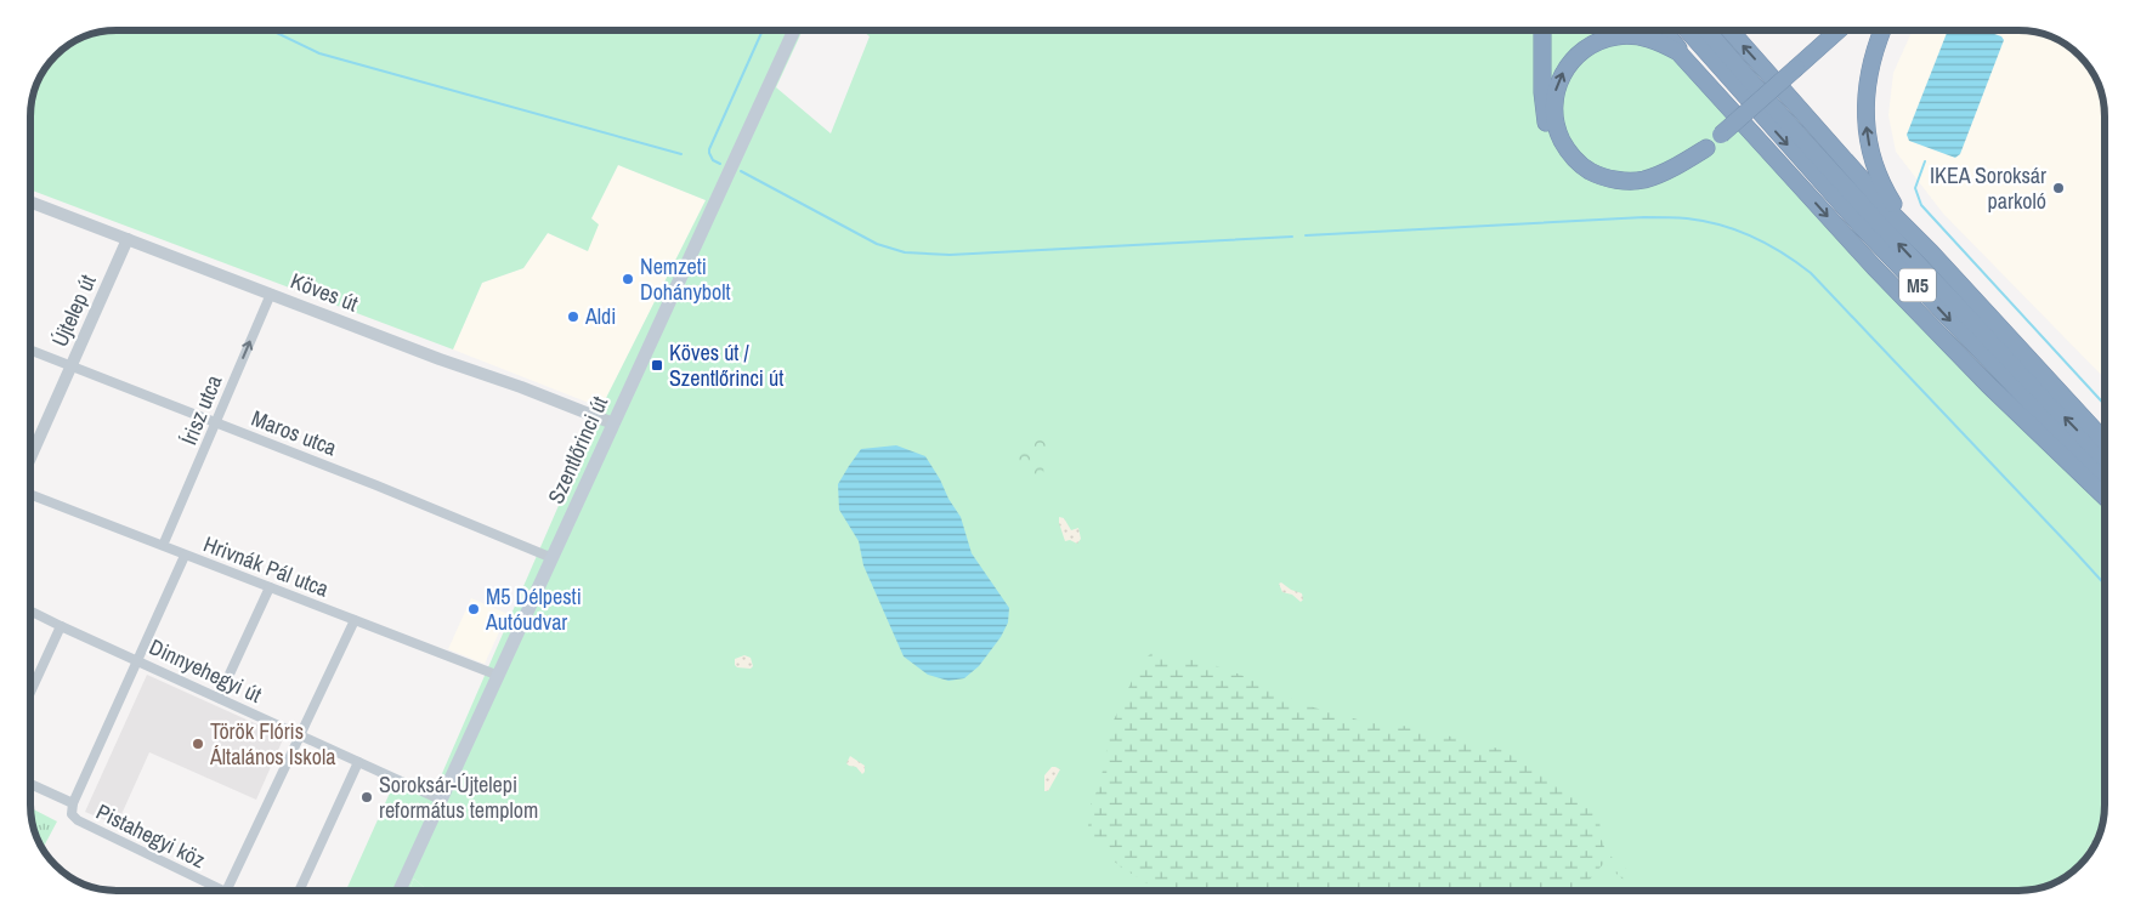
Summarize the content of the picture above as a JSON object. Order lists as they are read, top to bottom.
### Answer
{
  "streets": {
    "highway": ["M5"],
    "main road": ["Szentlőrinci út"],
    "street": [
      "Köves út",
      "Újtelep út",
      "Írisz utca",
      "Maros utca",
      "Hrivnák Pál utca",
      "Dinnyehegyi út",
      "Pistahegyi köz"
    ]
  },
  "crossings": [
    ["Köves út", "Újtelep út"],
    ["Köves út", "Írisz utca"],
    ["Köves út", "Szentlőrinci út"],
    ["Újtelep út", "Maros utca"],
    ["Írisz utca", "Maros utca"],
    ["Maros utca", "Szentlőrinci út"],
    ["Szentlőrinci út", "Hrivnák Pál utca"],
    ["Szentlőrinci út", "Dinnyehegyi út"]
  ],
  "one_way": ["Írisz utca"],
  "places": {
    "other": [
      "IKEA Soroksár parkoló",
      "Nemzeti Dohánybolt",
      "Aldi",
      "M5 Délpesti Autóudvar",
      "Török Flóris Általános Iskola",
      "Soroksár-Újtelepi református templom"
    ],
    "transit": ["Köves út / Szentlőrinci út"]
  }
}
